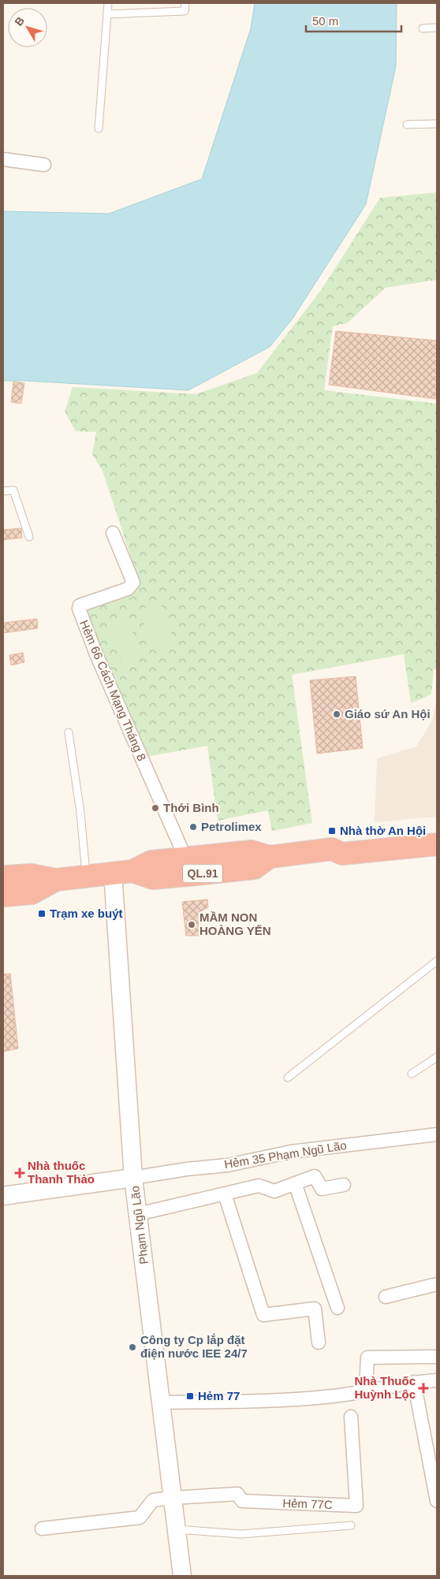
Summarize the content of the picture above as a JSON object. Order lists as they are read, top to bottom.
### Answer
{
  "streets": {
    "highway": ["QL.91"],
    "street": [
      "Hẻm 66 Cách Mạng Tháng 8",
      "Hẻm 35 Phạm Ngũ Lão",
      "Phạm Ngũ Lão",
      "Hẻm 77C"
    ]
  },
  "crossings": [
    ["Hẻm 66 Cách Mạng Tháng 8", "QL.91"],
    ["QL.91", "Phạm Ngũ Lão"],
    ["Hẻm 35 Phạm Ngũ Lão", "Phạm Ngũ Lão"],
    ["Phạm Ngũ Lão", "Hẻm 77C"]
  ],
  "places": {
    "other": [
      "Giáo sứ An Hội",
      "Thới Bình",
      "Petrolimex",
      "MẦM NON HOÀNG YẾN",
      "Công ty Cp lắp đặt điện nước IEE 24/7"
    ],
    "transit": ["Nhà thờ An Hội", "Trạm xe buýt", "Hẻm 77"],
    "health": ["Nhà thuốc Thanh Thảo", "Nhà Thuốc Huỳnh Lộc"]
  },
  "scale_bar": "50 m",
  "north": "top left"
}
